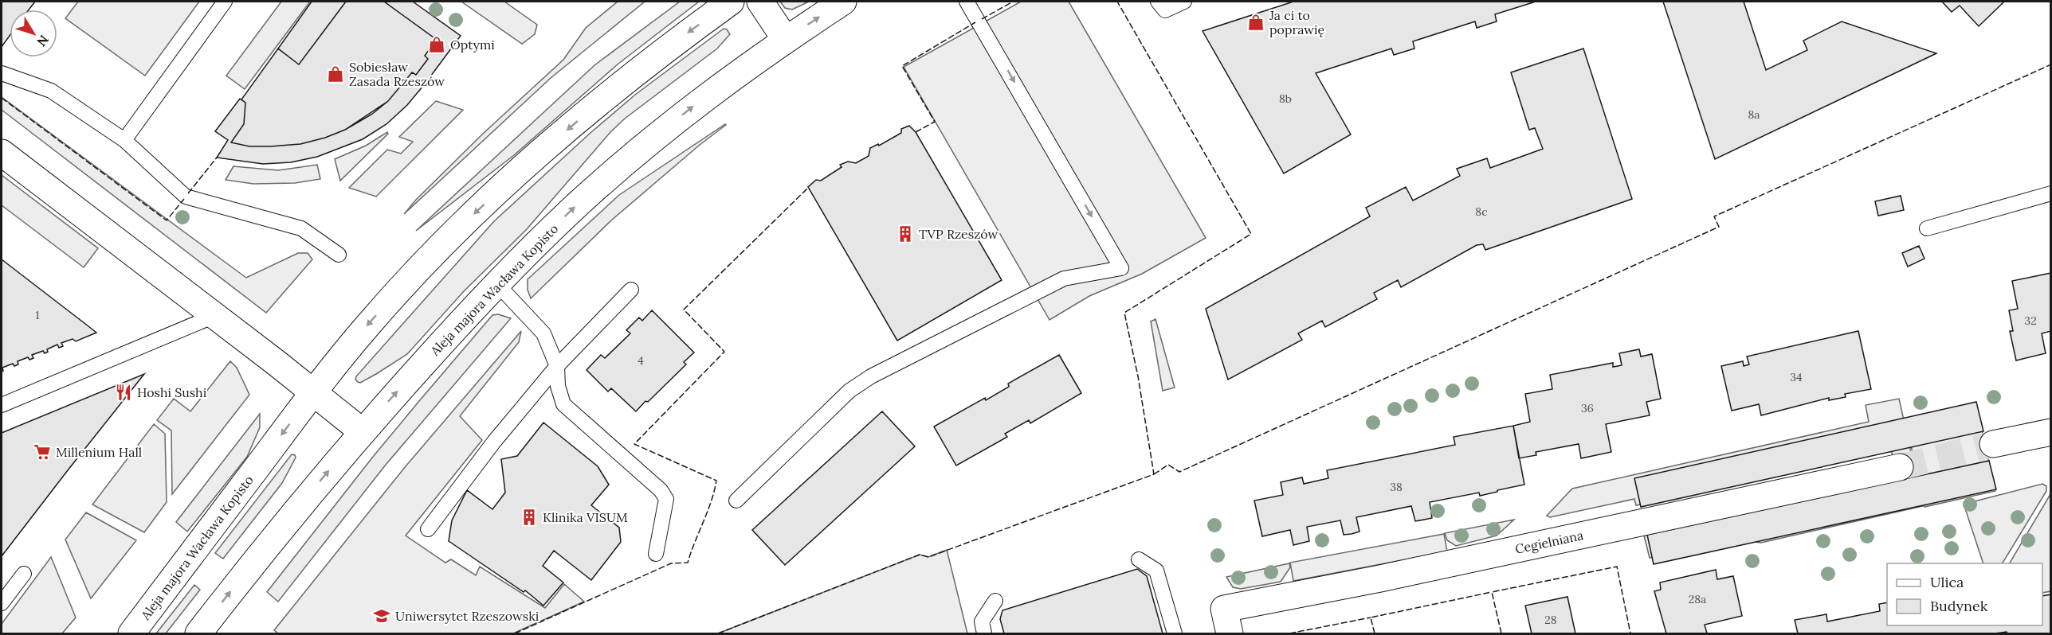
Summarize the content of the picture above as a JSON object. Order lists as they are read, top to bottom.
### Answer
{
  "streets": {
    "main road": ["Aleja majora Wacława Kopisto", "Cegielniana"]
  },
  "places": {
    "shop": ["Ja ci to poprawię", "Optymi", "Sobiesław Zasada Rzeszów"],
    "building": ["TVP Rzeszów", "Klinika VISUM"],
    "restaurant": ["Hoshi Sushi"],
    "supermarket": ["Millenium Hall"],
    "school or university": ["Uniwersytet Rzeszowski"]
  },
  "house_numbers": [
    "8b",
    "8a",
    "8c",
    "1",
    "32",
    "4",
    "34",
    "36",
    "38",
    "28a",
    "28"
  ],
  "legend": ["Ulica", "Budynek"],
  "north": "bottom right"
}
